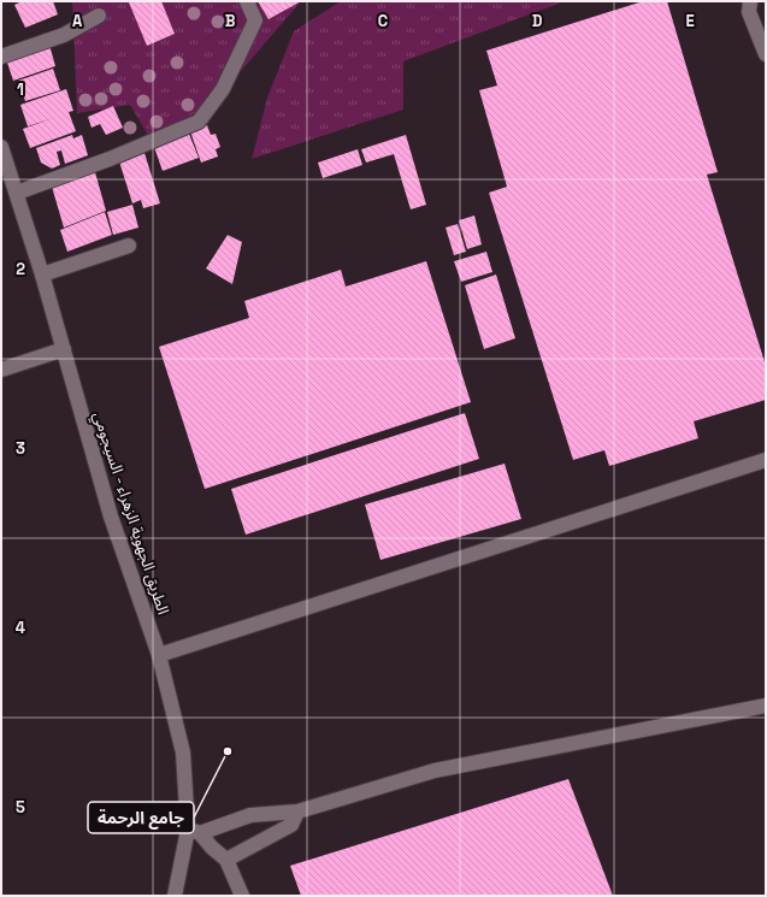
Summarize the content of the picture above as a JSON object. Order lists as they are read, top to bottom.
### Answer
{
  "streets": {
    "street": ["الطريق الجهوية الزهراء - السيجومي"]
  },
  "places": ["جامع الرحمة"],
  "grid": {
    "columns": [
      "A",
      "B",
      "C",
      "D",
      "E"
    ],
    "rows": [
      "1",
      "2",
      "3",
      "4",
      "5"
    ]
  }
}
